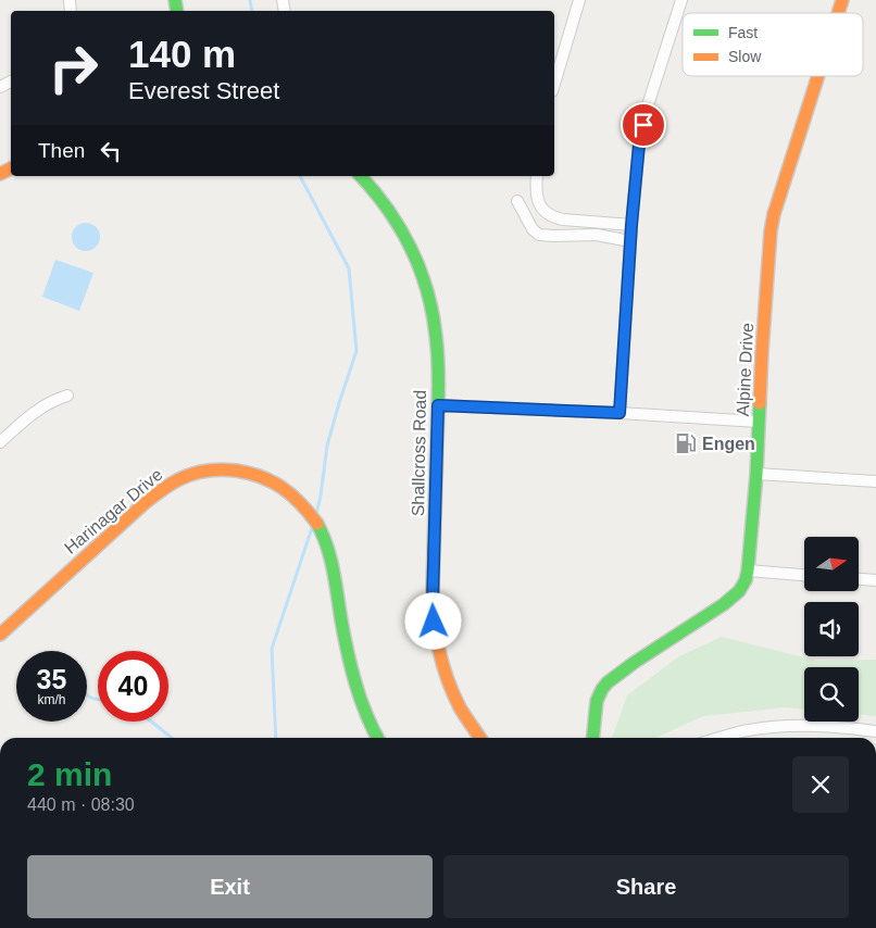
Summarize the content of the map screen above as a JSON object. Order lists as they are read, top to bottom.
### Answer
{
  "streets": {
    "street": ["Alpine Drive", "Shallcross Road", "Harinagar Drive"]
  },
  "places": {
    "fuel station": ["Engen"]
  },
  "legend": ["Fast", "Slow"],
  "north": "right",
  "page": {
    "turn": ["140 m", "Everest Street"],
    "then": "Then",
    "speed": "35 km/h",
    "limit": "40",
    "heading": ["2 min", "440 m · 08:30"],
    "buttons": ["Exit", "Share"]
  }
}
